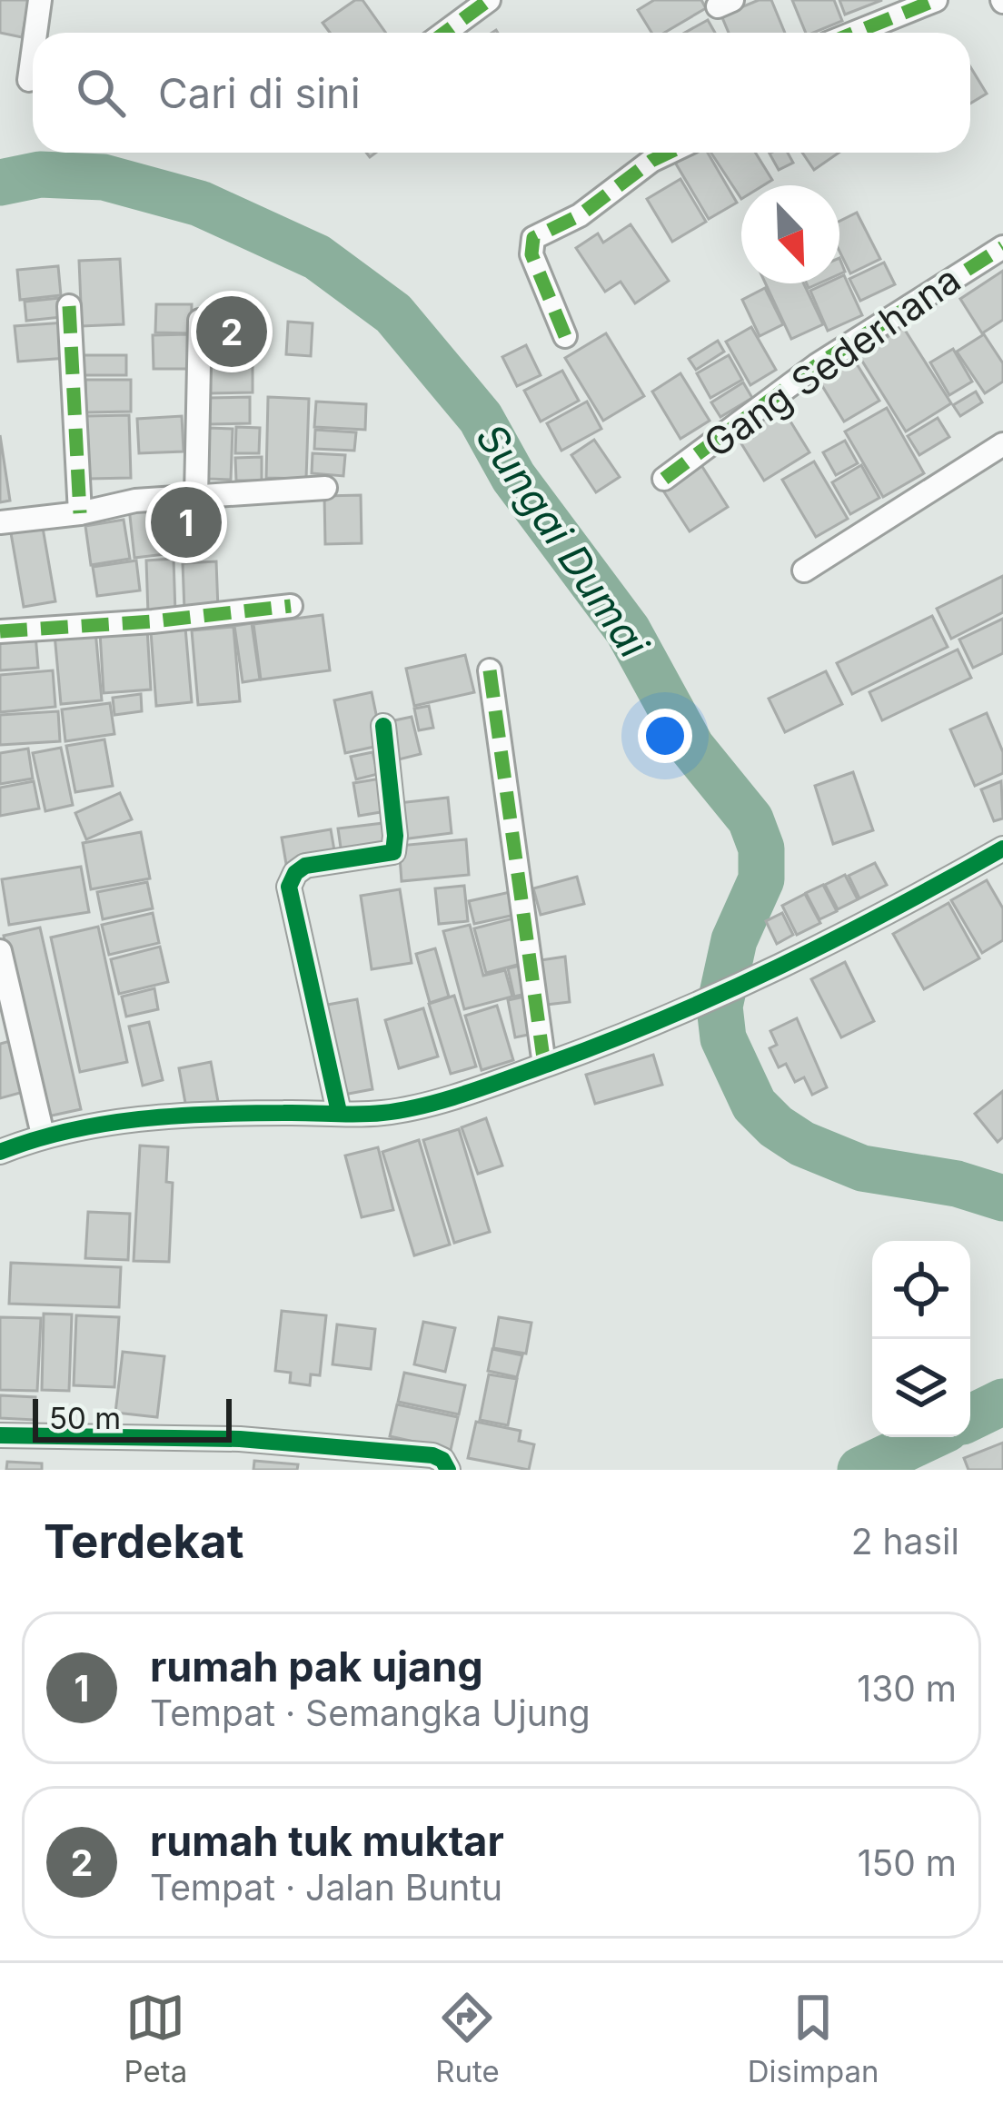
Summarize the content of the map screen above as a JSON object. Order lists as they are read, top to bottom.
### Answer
{
  "streets": {
    "street": ["Gang Sederhana"]
  },
  "water": ["Sungai Dumai"],
  "scale_bar": "50 m",
  "north": "bottom right",
  "page": {
    "search": "Cari di sini",
    "pins": ["2", "1"],
    "scale": "50 m",
    "heading": ["Terdekat", "2 hasil"],
    "list": [
      {
        "mark": "1",
        "name": "rumah pak ujang",
        "note": "Tempat · Semangka Ujung",
        "value": "130 m"
      },
      {
        "mark": "2",
        "name": "rumah tuk muktar",
        "note": "Tempat · Jalan Buntu",
        "value": "150 m"
      }
    ],
    "nav": ["Peta", "Rute", "Disimpan"]
  }
}
